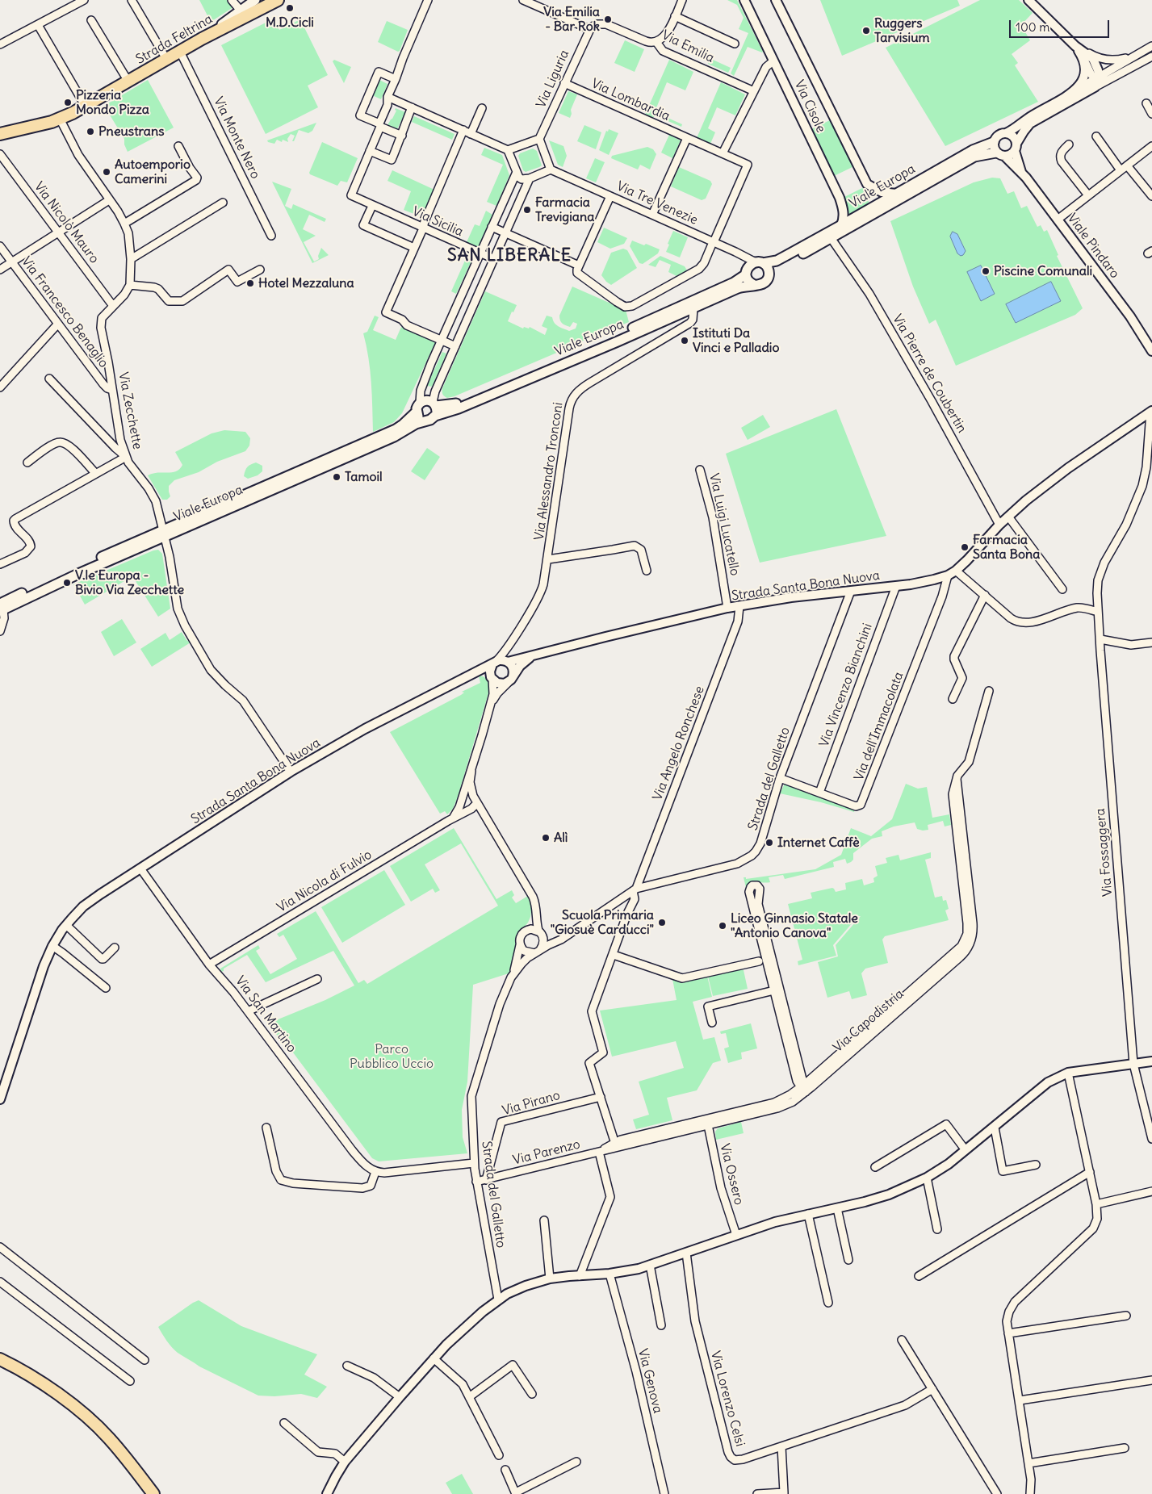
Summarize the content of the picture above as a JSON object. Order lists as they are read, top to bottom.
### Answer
{
  "streets": {
    "main road": ["Strada Feltrina", "Viale Europa"],
    "street": [
      "Via Emilia",
      "Via Liguria",
      "Via Lombardia",
      "Via Cisole",
      "Via Monte Nero",
      "Via Tre Venezie",
      "Via Sicilia",
      "Via Nicolò Mauro",
      "Viale Pindaro",
      "Via Francesco Benaglio",
      "Via Pierre de Coubertin",
      "Via Zecchette",
      "Via Alessandro Tronconi",
      "Via Luigi Lucatello",
      "Strada Santa Bona Nuova",
      "Via Vincenzo Bianchini",
      "Via dell'Immacolata",
      "Via Angelo Ronchese",
      "Strada del Galletto",
      "Via Fossaggera",
      "Via Nicola di Fulvio",
      "Via San Martino",
      "Via Capodistria",
      "Via Pirano",
      "Via Parenzo",
      "Via Ossero",
      "Via Genova",
      "Via Lorenzo Celsi"
    ]
  },
  "crossings": [
    ["Strada Feltrina", "Via Monte Nero"],
    ["Via Emilia", "Via Liguria"],
    ["Via Liguria", "Via Lombardia"],
    ["Via Lombardia", "Via Tre Venezie"],
    ["Via Cisole", "Viale Europa"],
    ["Viale Europa", "Via Tre Venezie"],
    ["Viale Europa", "Viale Pindaro"],
    ["Viale Europa", "Via Pierre de Coubertin"],
    ["Viale Europa", "Via Zecchette"],
    ["Viale Europa", "Via Alessandro Tronconi"],
    ["Via Nicolò Mauro", "Via Zecchette"],
    ["Via Francesco Benaglio", "Via Zecchette"],
    ["Via Pierre de Coubertin", "Strada Santa Bona Nuova"],
    ["Via Zecchette", "Strada Santa Bona Nuova"],
    ["Via Alessandro Tronconi", "Strada Santa Bona Nuova"],
    ["Via Luigi Lucatello", "Strada Santa Bona Nuova"],
    ["Strada Santa Bona Nuova", "Via Vincenzo Bianchini"],
    ["Strada Santa Bona Nuova", "Via dell'Immacolata"],
    ["Strada Santa Bona Nuova", "Via Angelo Ronchese"],
    ["Strada Santa Bona Nuova", "Strada del Galletto"],
    ["Strada Santa Bona Nuova", "Via Fossaggera"],
    ["Strada Santa Bona Nuova", "Via San Martino"],
    ["Via Vincenzo Bianchini", "Via dell'Immacolata"],
    ["Via dell'Immacolata", "Strada del Galletto"],
    ["Via Angelo Ronchese", "Strada del Galletto"],
    ["Strada del Galletto", "Via Nicola di Fulvio"],
    ["Strada del Galletto", "Via Parenzo"],
    ["Via Nicola di Fulvio", "Via San Martino"],
    ["Via Capodistria", "Via Parenzo"],
    ["Via Capodistria", "Via Ossero"],
    ["Via Pirano", "Via Parenzo"]
  ],
  "districts": ["SAN LIBERALE"],
  "parks": ["Parco Pubblico Uccio"],
  "places": [
    "M.D.Cicli",
    "Via Emilia - Bar Rok",
    "Ruggers Tarvisium",
    "Pizzeria Mondo Pizza",
    "Pneustrans",
    "Autoemporio Camerini",
    "Farmacia Trevigiana",
    "Piscine Comunali",
    "Hotel Mezzaluna",
    "Istituti Da Vinci e Palladio",
    "Tamoil",
    "Farmacia Santa Bona",
    "V.le Europa - Bivio Via Zecchette",
    "Alì",
    "Internet Caffè",
    "Scuola Primaria \"Giosuè Carducci\"",
    "Liceo Ginnasio Statale \"Antonio Canova\""
  ],
  "scale_bar": "100 m"
}
